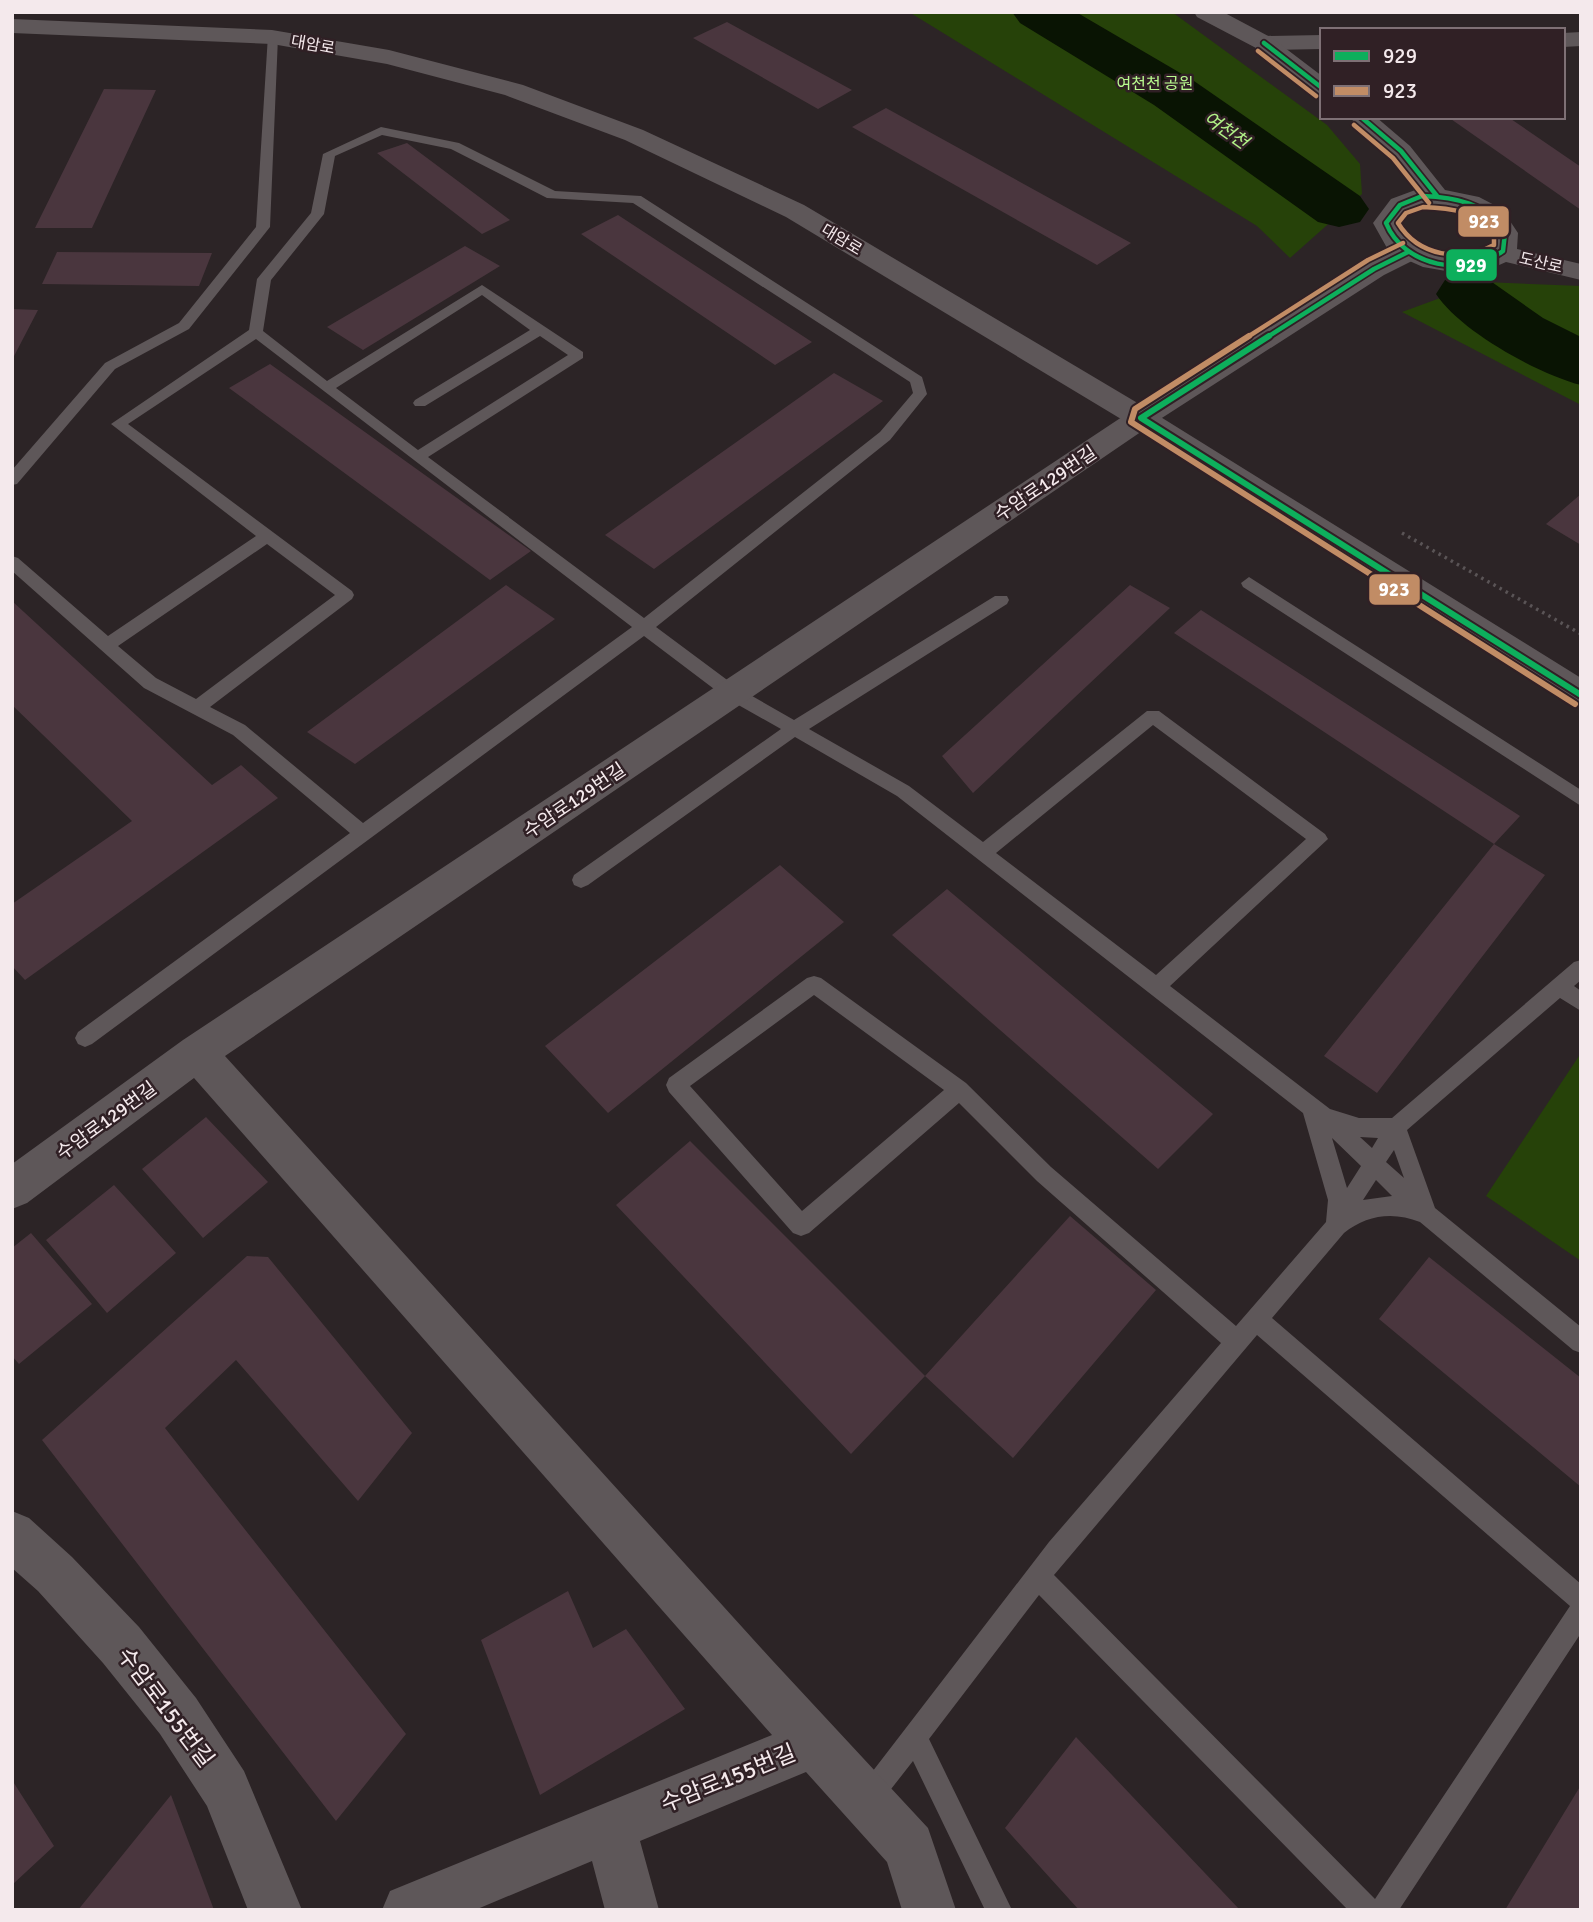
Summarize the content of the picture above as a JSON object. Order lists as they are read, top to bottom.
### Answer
{
  "streets": {
    "street": [
      "대암로",
      "도산로",
      "수암로129번길",
      "수암로155번길"
    ]
  },
  "crossings": [
    ["대암로", "수암로129번길"]
  ],
  "water": ["여천천"],
  "parks": ["여천천 공원"],
  "lines": ["transit line 929", "transit line 923"],
  "legend": ["929", "923"]
}
